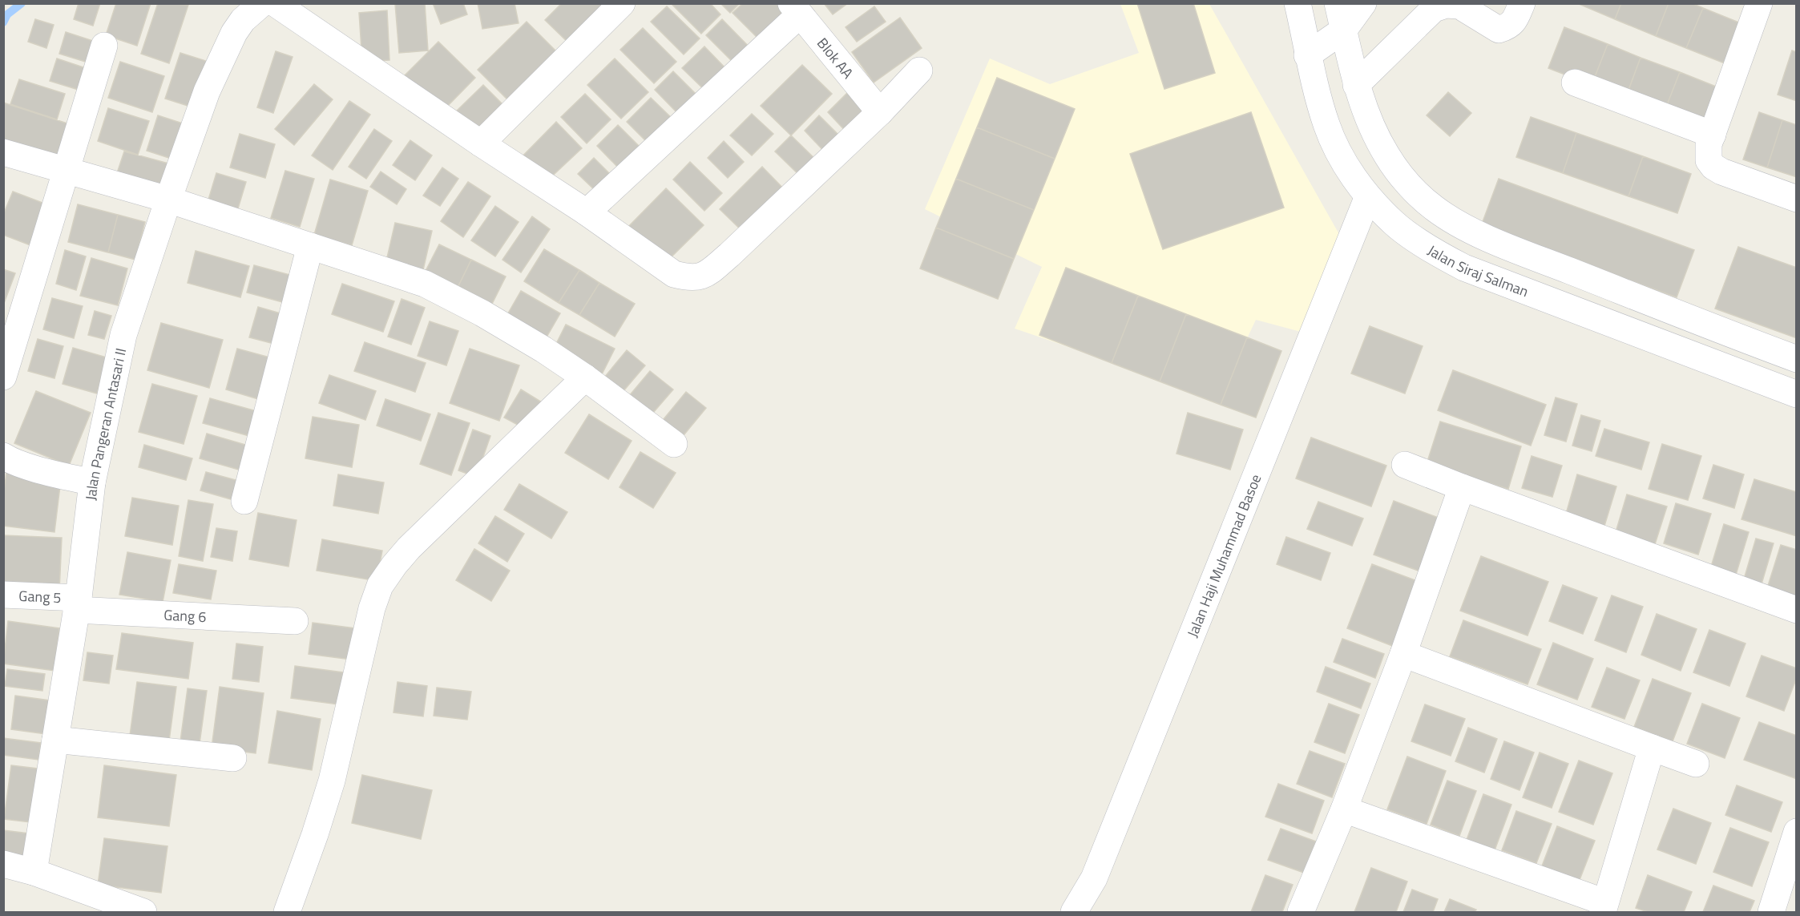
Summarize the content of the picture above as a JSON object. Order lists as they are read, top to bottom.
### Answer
{
  "streets": {
    "street": [
      "Blok AA",
      "Jalan Siraj Salman",
      "Jalan Pangeran Antasari II",
      "Jalan Haji Muhammad Basoe",
      "Gang 5",
      "Gang 6"
    ]
  },
  "crossings": [
    ["Jalan Siraj Salman", "Jalan Haji Muhammad Basoe"],
    ["Jalan Pangeran Antasari II", "Gang 5"],
    ["Jalan Pangeran Antasari II", "Gang 6"],
    ["Gang 5", "Gang 6"]
  ]
}
